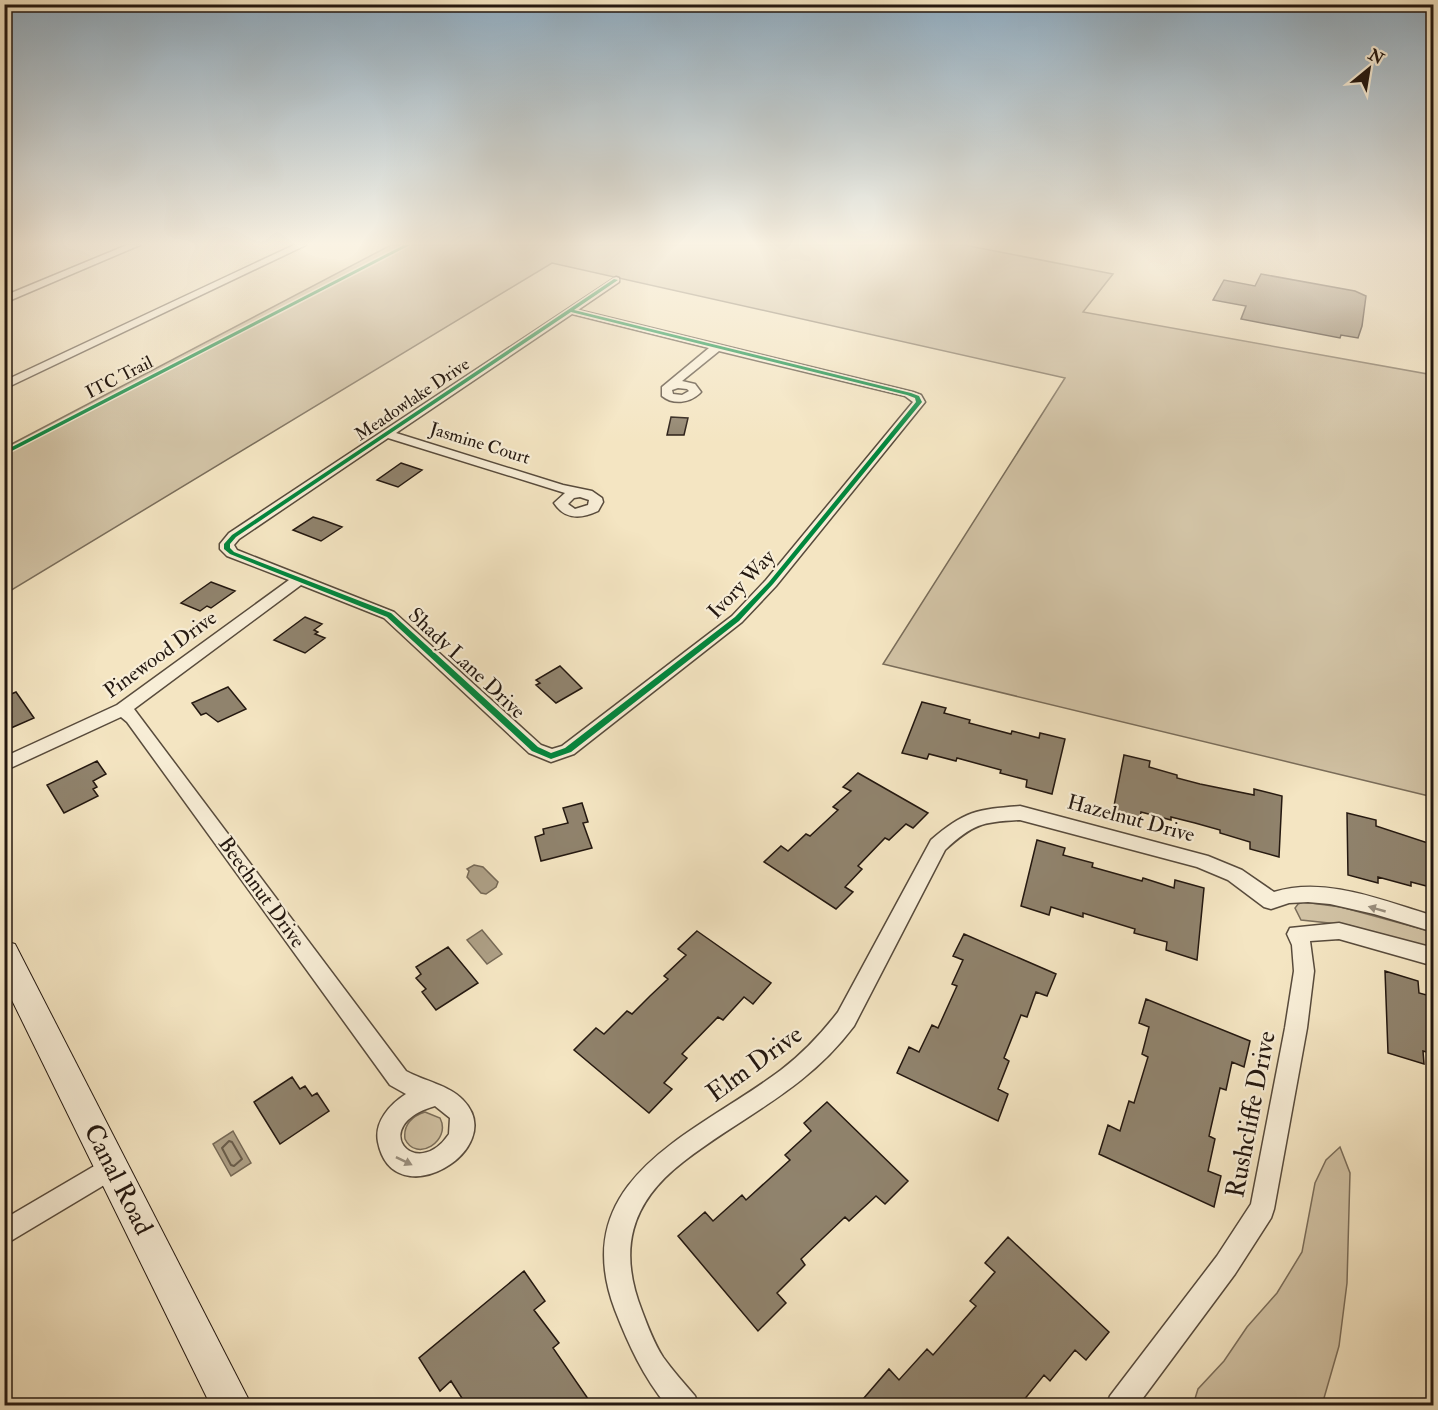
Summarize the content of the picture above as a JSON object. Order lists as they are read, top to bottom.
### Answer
{
  "streets": {
    "street": [
      "Meadowlake Drive",
      "Jasmine Court",
      "Ivory Way",
      "Pinewood Drive",
      "Shady Lane Drive",
      "Hazelnut Drive",
      "Beechnut Drive",
      "Elm Drive",
      "Rushcliffe Drive",
      "Canal Road"
    ],
    "cycle path": ["ITC Trail"]
  },
  "crossings": [
    ["Meadowlake Drive", "Jasmine Court"],
    ["Meadowlake Drive", "Shady Lane Drive"],
    ["Ivory Way", "Shady Lane Drive"],
    ["Pinewood Drive", "Shady Lane Drive"],
    ["Pinewood Drive", "Beechnut Drive"],
    ["Hazelnut Drive", "Elm Drive"]
  ],
  "one_way": ["Hazelnut Drive"],
  "north": "top right"
}
